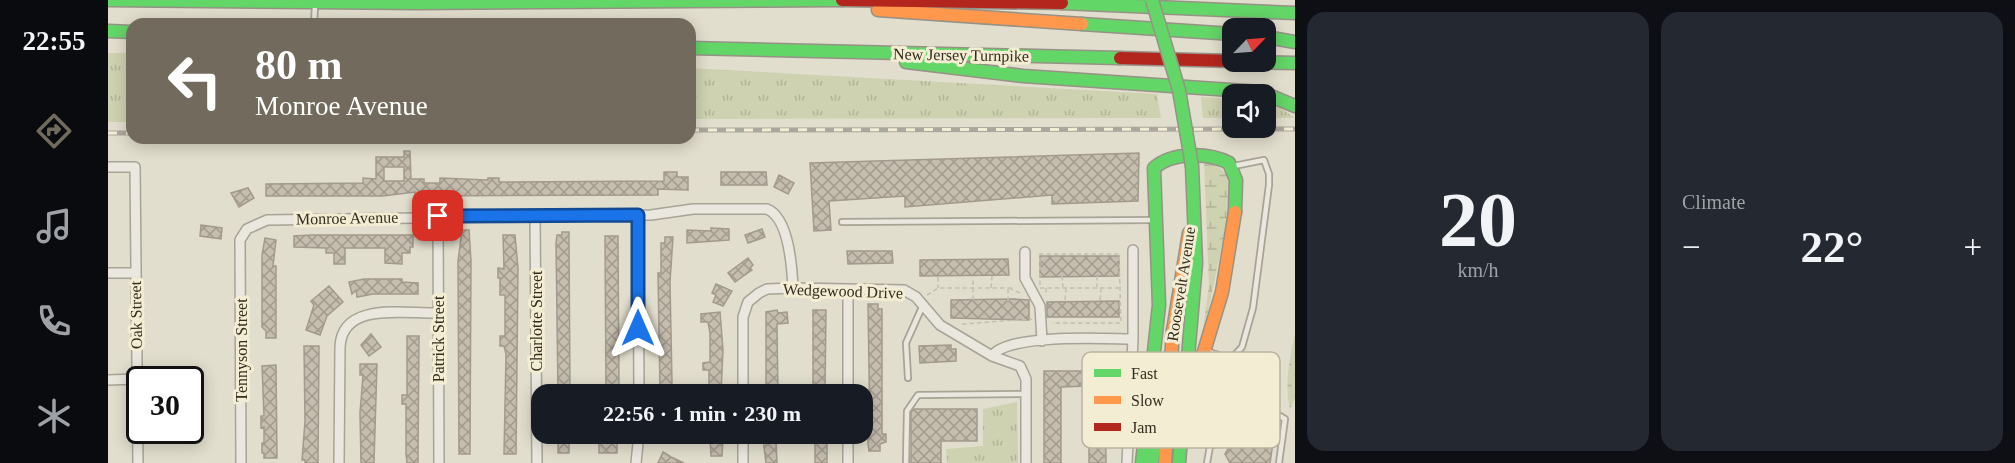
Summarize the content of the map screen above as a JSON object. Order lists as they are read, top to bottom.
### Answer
{
  "streets": {
    "main road": ["New Jersey Turnpike", "Roosevelt Avenue"],
    "street": [
      "Monroe Avenue",
      "Wedgewood Drive",
      "Oak Street",
      "Charlotte Street",
      "Patrick Street",
      "Tennyson Street"
    ]
  },
  "crossings": [
    ["Monroe Avenue", "Wedgewood Drive"],
    ["Monroe Avenue", "Charlotte Street"],
    ["Monroe Avenue", "Patrick Street"],
    ["Monroe Avenue", "Tennyson Street"]
  ],
  "legend": ["Fast", "Slow", "Jam"],
  "north": "top right",
  "page": {
    "tabs": "22:55",
    "tile": [
      ["20", "km/h"],
      "Climate"
    ],
    "turn": ["80 m", "Monroe Avenue"],
    "heat": ["−", "22°", "+"],
    "limit": "30",
    "trip": "22:56 · 1 min · 230 m"
  }
}
